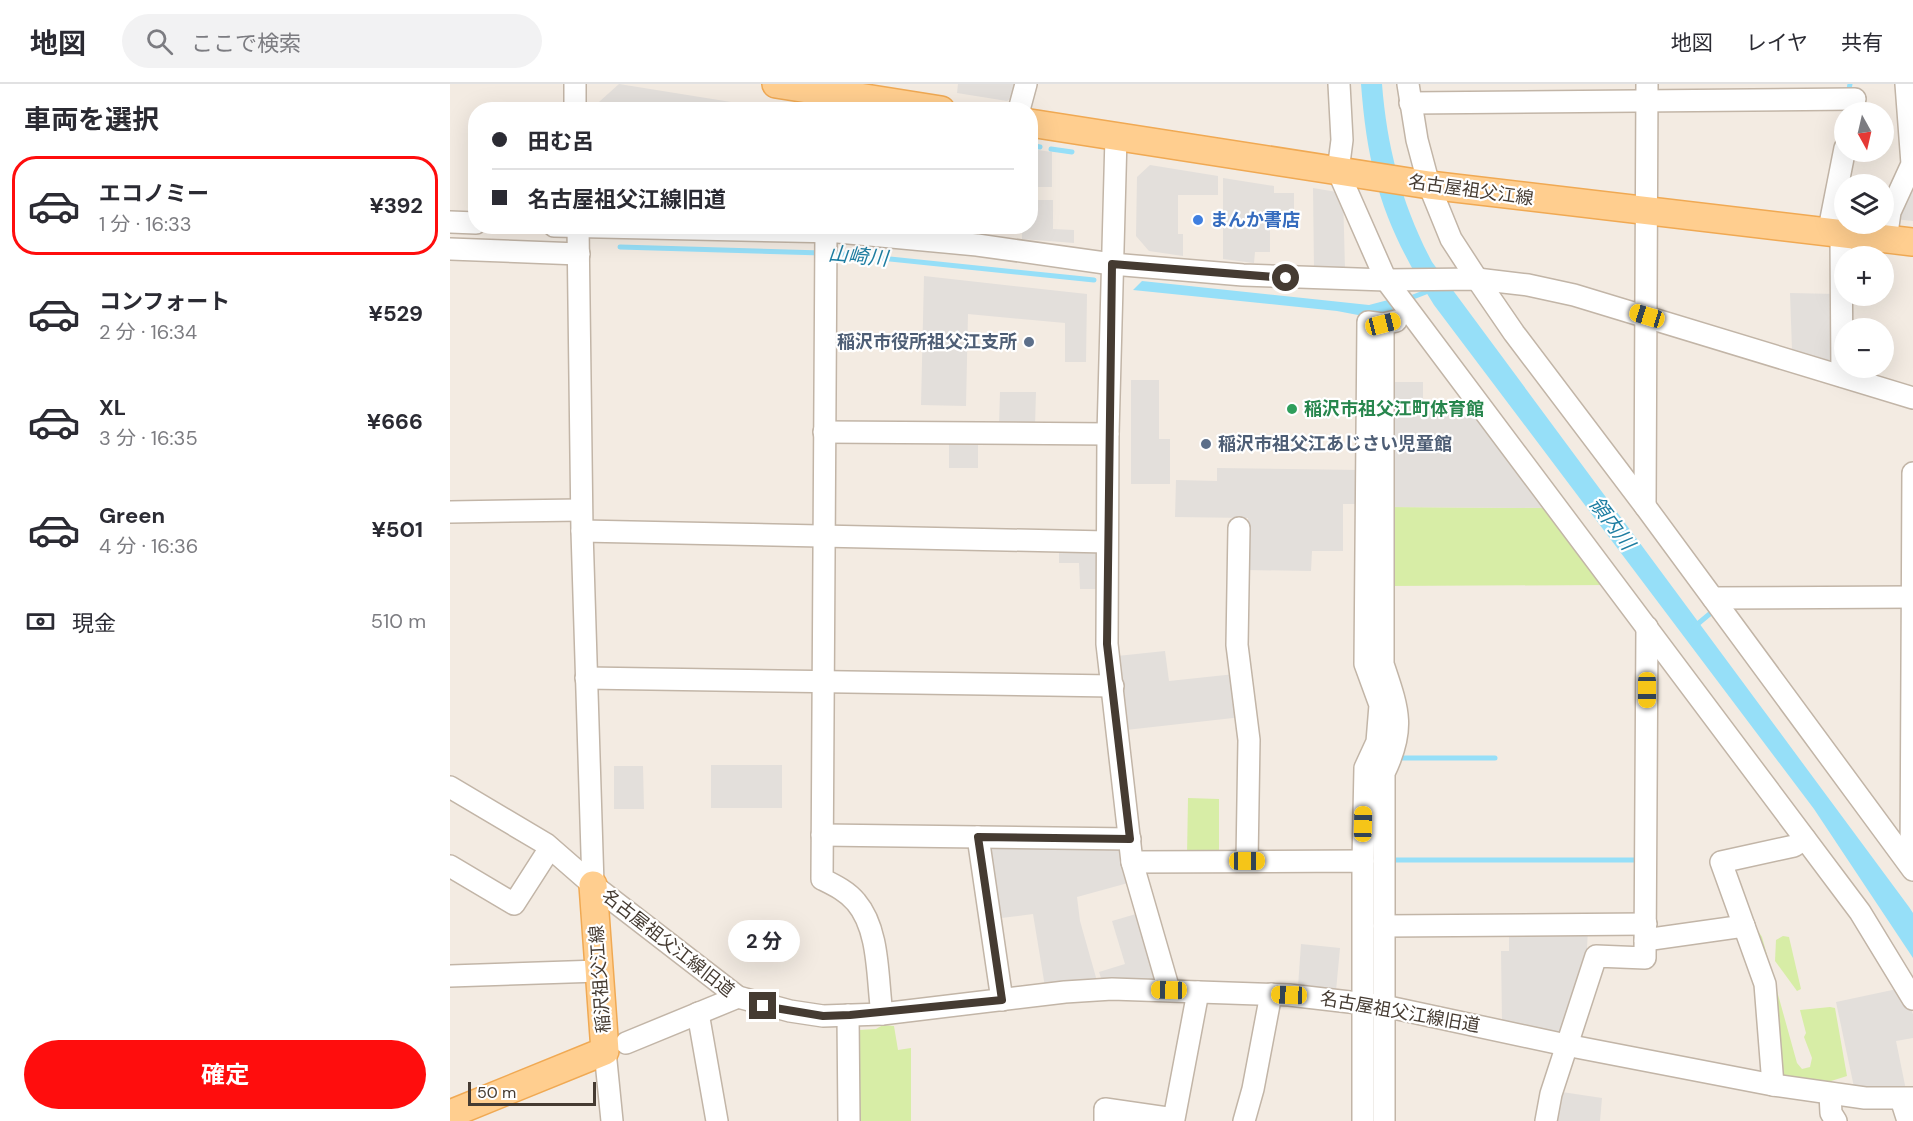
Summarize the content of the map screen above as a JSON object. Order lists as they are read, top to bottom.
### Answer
{
  "streets": {
    "main road": ["名古屋祖父江線", "稲沢祖父江線"],
    "street": ["名古屋祖父江線旧道"]
  },
  "crossings": [
    ["名古屋祖父江線旧道", "稲沢祖父江線"]
  ],
  "water": ["山崎川", "領内川"],
  "places": [
    "まんか書店",
    "稲沢市役所祖父江支所",
    "稲沢市祖父江町体育館",
    "稲沢市祖父江あじさい児童館"
  ],
  "scale_bar": "50 m",
  "north": "bottom",
  "page": {
    "header": "地図",
    "search": "ここで検索",
    "nav": ["地図", "レイヤ", "共有"],
    "heading": "車両を選択",
    "map_buttons": ["+", "−"],
    "banner": ["田む呂", "名古屋祖父江線旧道"],
    "list": [
      {
        "name": "エコノミー",
        "note": "1 分 · 16:33",
        "value": "¥392"
      },
      {
        "name": "コンフォート",
        "note": "2 分 · 16:34",
        "value": "¥529"
      },
      {
        "name": "XL",
        "note": "3 分 · 16:35",
        "value": "¥666"
      },
      {
        "name": "Green",
        "note": "4 分 · 16:36",
        "value": "¥501"
      }
    ],
    "pay": ["現金", "510 m"],
    "bubble": "2 分",
    "buttons": "確定",
    "scale": "50 m"
  }
}
